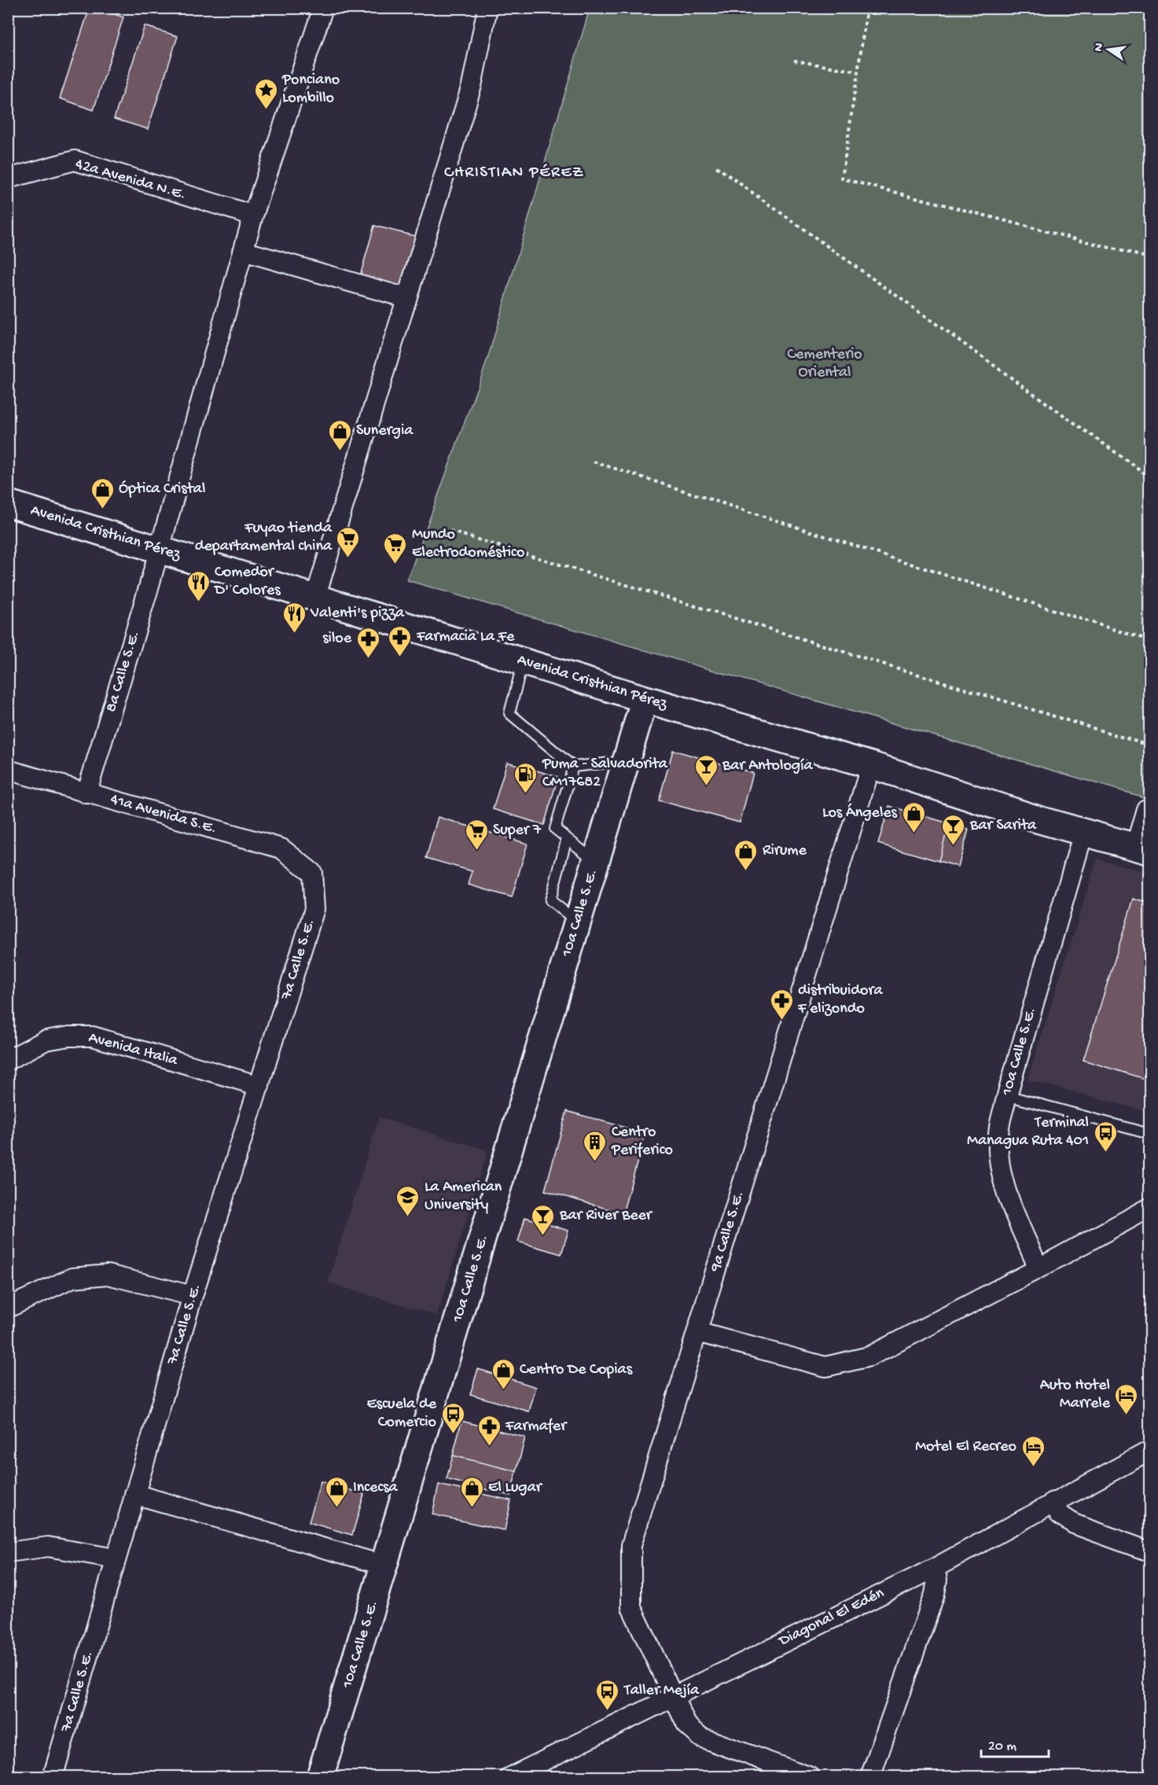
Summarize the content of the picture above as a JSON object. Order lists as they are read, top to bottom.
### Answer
{
  "streets": {
    "street": [
      "42a Avenida N.E.",
      "Avenida Cristhian Pérez",
      "8a Calle S.E.",
      "41a Avenida S.E.",
      "10a Calle S.E.",
      "7a Calle S.E.",
      "Avenida Italia",
      "9a Calle S.E.",
      "Diagonal El Edén"
    ]
  },
  "crossings": [
    ["42a Avenida N.E.", "8a Calle S.E."],
    ["Avenida Cristhian Pérez", "8a Calle S.E."],
    ["Avenida Cristhian Pérez", "10a Calle S.E."],
    ["Avenida Cristhian Pérez", "9a Calle S.E."],
    ["8a Calle S.E.", "41a Avenida S.E."],
    ["41a Avenida S.E.", "7a Calle S.E."],
    ["7a Calle S.E.", "Avenida Italia"],
    ["9a Calle S.E.", "Diagonal El Edén"]
  ],
  "districts": ["CHRISTIAN PÉREZ"],
  "parks": ["Cementerio Oriental"],
  "places": {
    "place": ["Ponciano Lombillo"],
    "shop": [
      "Sunergia",
      "Óptica Cristal",
      "Los Ángeles",
      "Rirume",
      "Centro De Copias",
      "Incecsa",
      "El Lugar"
    ],
    "supermarket": ["Fuyao tienda departamental china", "Mundo Electrodoméstico", "Super 7"],
    "restaurant": ["Comedor D' Colores", "Valenti's pizza"],
    "pharmacy": [
      "Farmacia La Fe",
      "siloe",
      "distribuidora F elizondo",
      "Farmafer"
    ],
    "bar": ["Bar Antología", "Bar Sarita", "Bar River Beer"],
    "fuel station": ["Puma - Salvadorita CM17682"],
    "bus stop": ["Terminal Managua Ruta 401", "Escuela de Comercio", "Taller Mejía"],
    "building": ["Centro Periferico"],
    "school or university": ["La American University"],
    "hotel": ["Auto Hotel Marrele", "Motel El Recreo"]
  },
  "scale_bar": "20 m",
  "north": "left"
}
